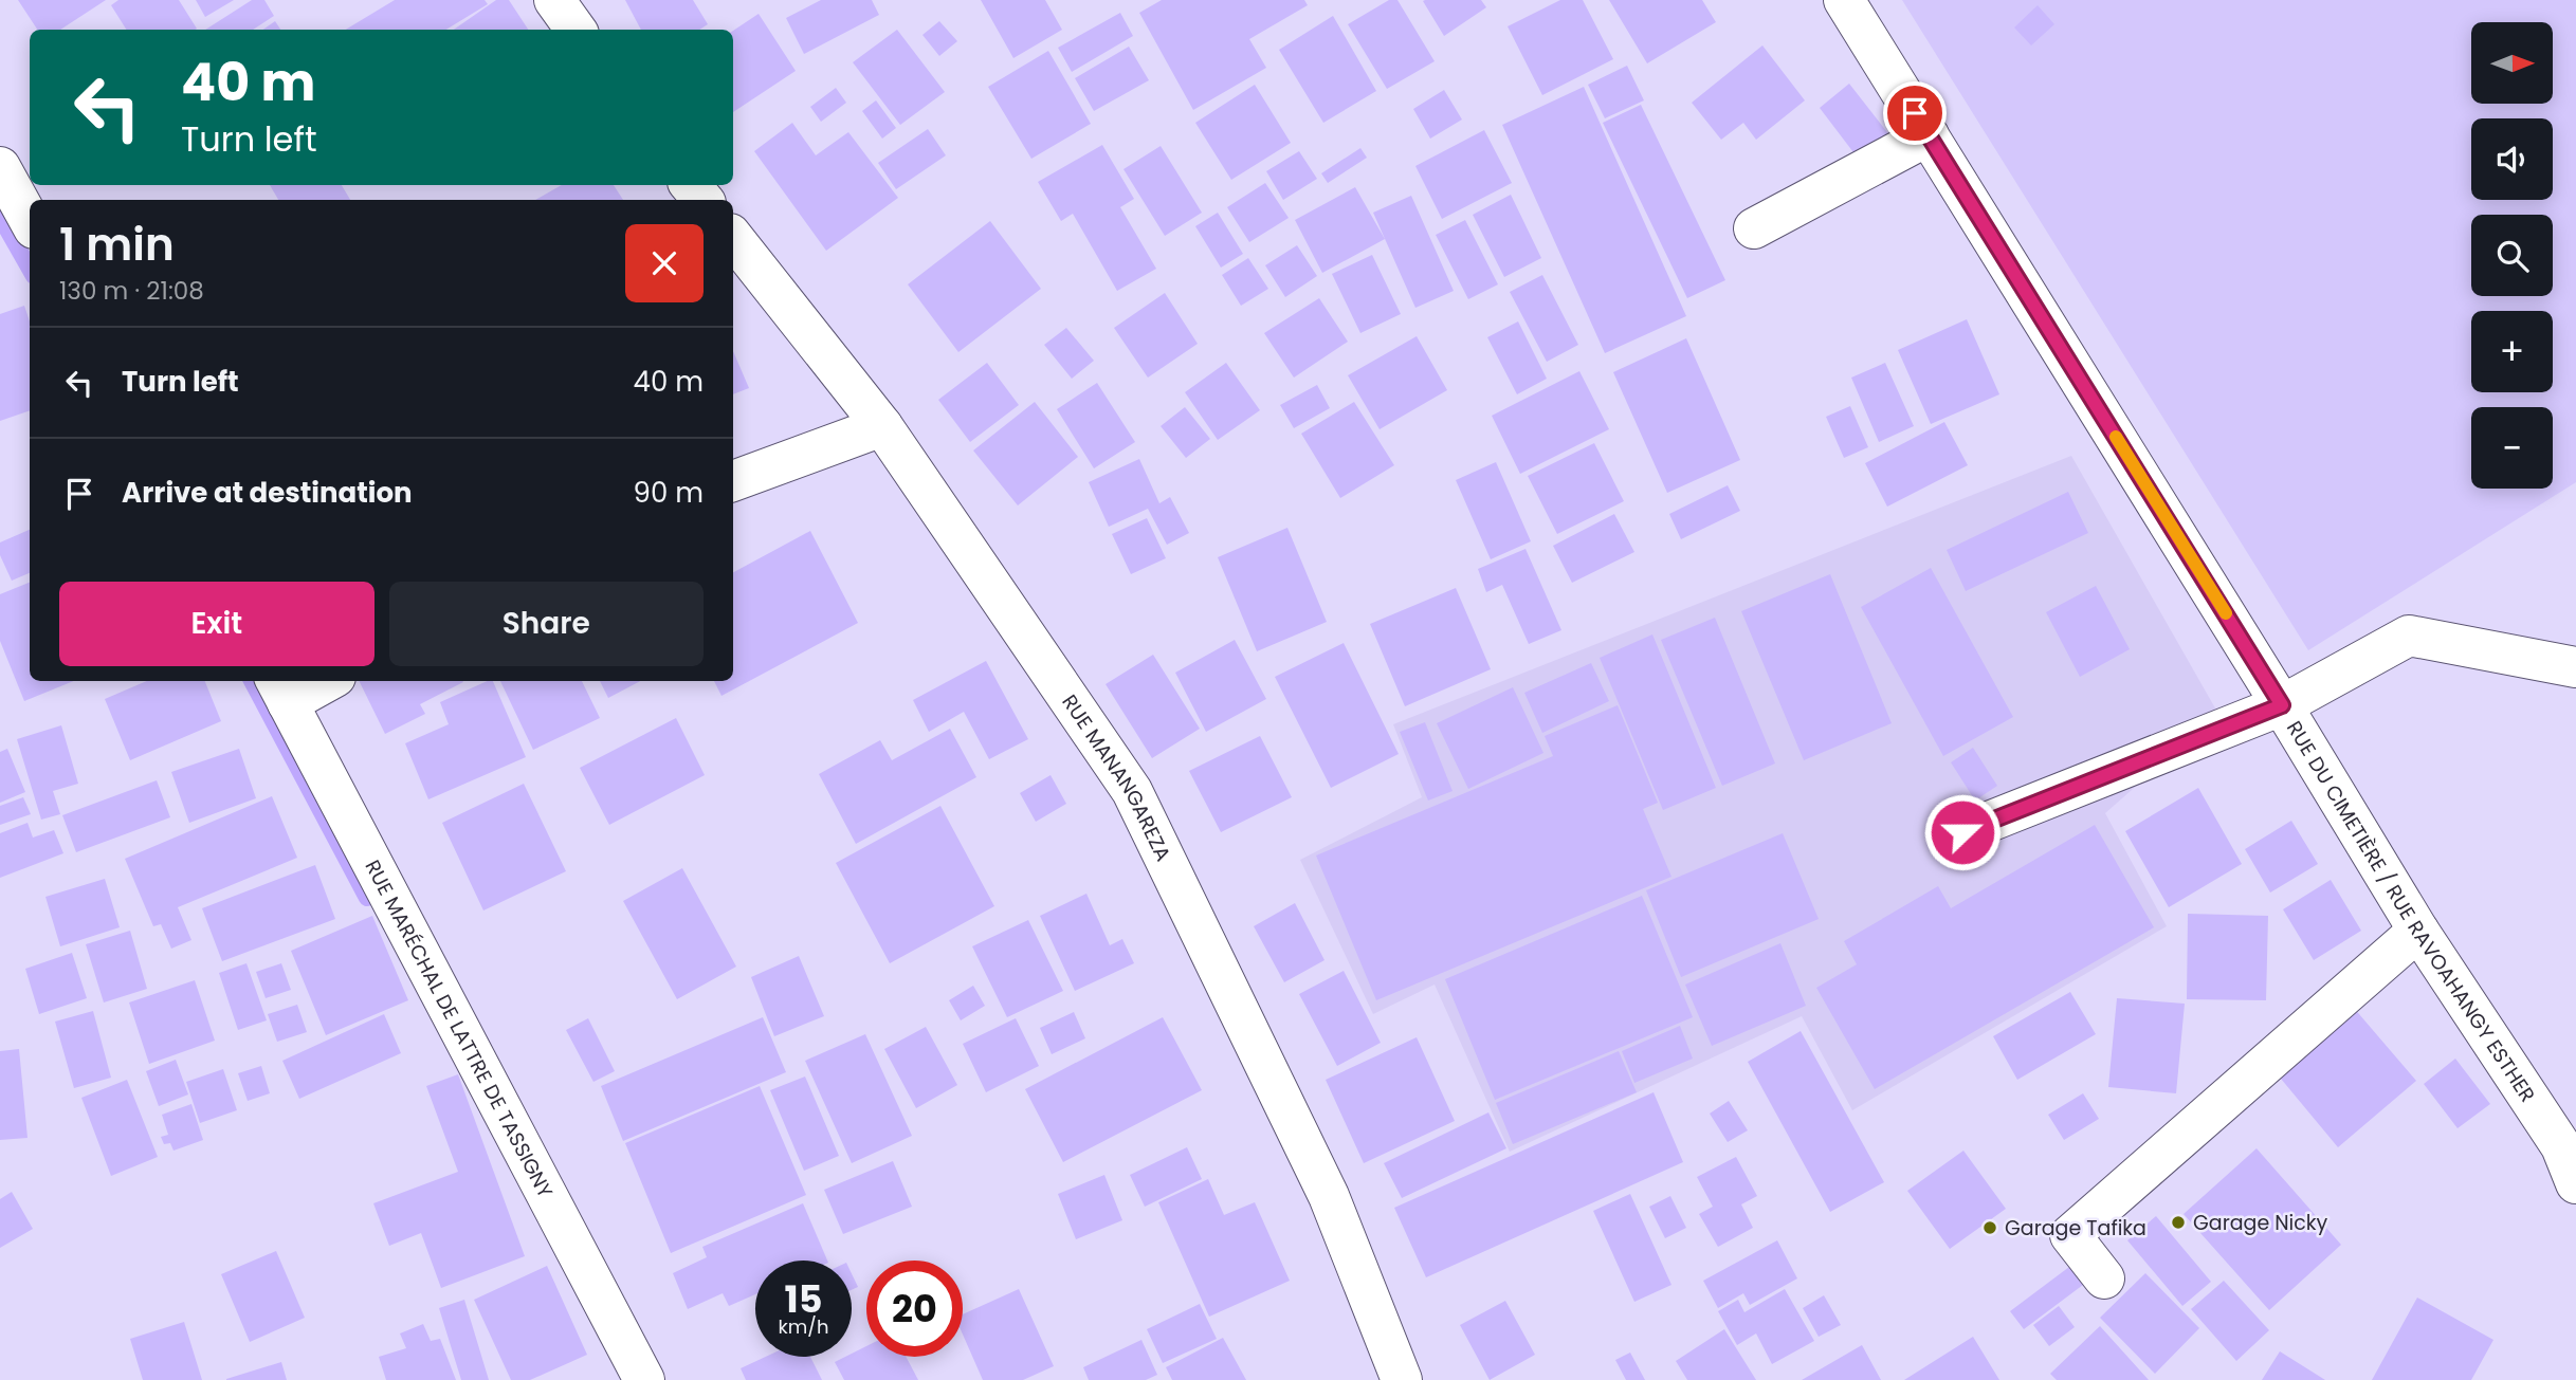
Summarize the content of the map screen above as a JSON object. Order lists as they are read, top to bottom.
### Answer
{
  "streets": {
    "street": ["RUE MANANGAREZA", "RUE DU CIMETIÈRE / RUE RAVOAHANGY ESTHER", "RUE MARÉCHAL DE LATTRE DE TASSIGNY"]
  },
  "places": ["Garage Nicky", "Garage Tafika"],
  "north": "right",
  "page": {
    "map_buttons": ["+", "−"],
    "turn": ["40 m", "Turn left"],
    "heading": ["1 min", "130 m · 21:08"],
    "list": [
      {
        "name": "Turn left",
        "value": "40 m"
      },
      {
        "name": "Arrive at destination",
        "value": "90 m"
      }
    ],
    "buttons": ["Exit", "Share"],
    "speed": "15 km/h",
    "limit": "20"
  }
}
